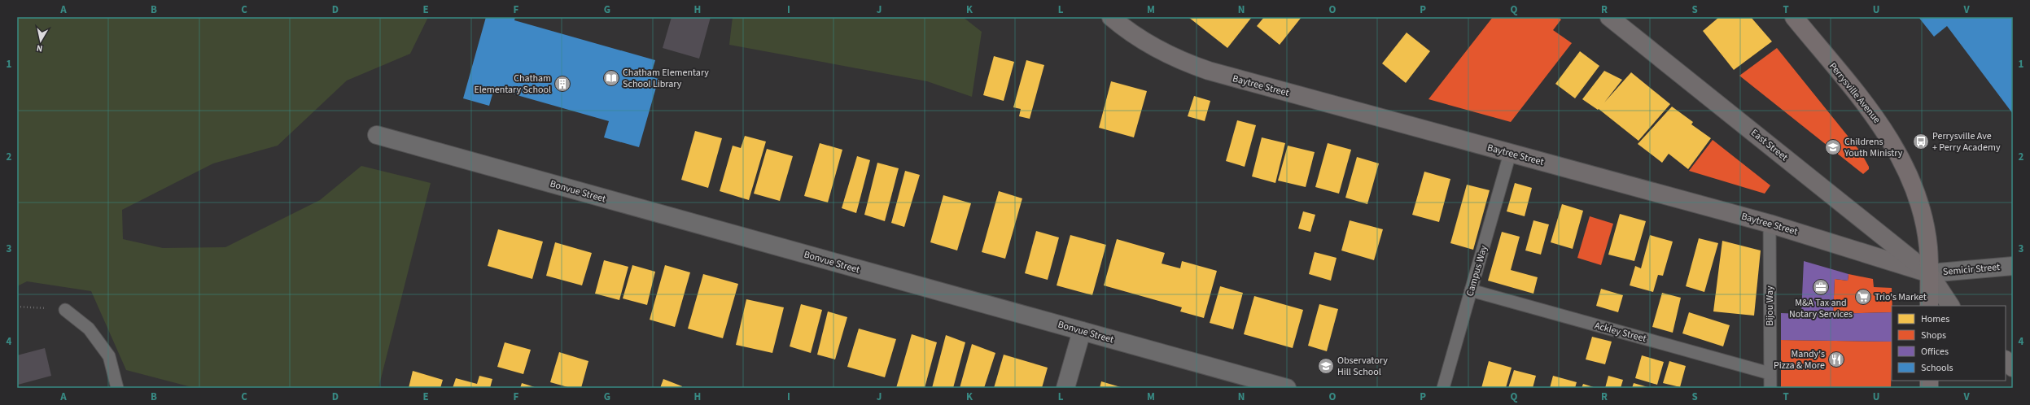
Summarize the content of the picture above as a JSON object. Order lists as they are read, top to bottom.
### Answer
{
  "streets": {
    "main road": ["Perrysville Avenue"],
    "street": [
      "Baytree Street",
      "East Street",
      "Bonvue Street",
      "Semicir Street"
    ],
    "lane": ["Campus Way", "Bijou Way", "Ackley Street"]
  },
  "crossings": [
    ["Baytree Street", "Perrysville Avenue"],
    ["Baytree Street", "East Street"],
    ["Baytree Street", "Semicir Street"],
    ["Baytree Street", "Campus Way"],
    ["Baytree Street", "Bijou Way"],
    ["Perrysville Avenue", "East Street"],
    ["Perrysville Avenue", "Semicir Street"],
    ["East Street", "Semicir Street"],
    ["Campus Way", "Ackley Street"],
    ["Bijou Way", "Ackley Street"]
  ],
  "places": {
    "library": ["Chatham Elementary School Library"],
    "building": ["Chatham Elementary School"],
    "bus stop": ["Perrysville Ave + Perry Academy"],
    "school or university": ["Childrens Youth Ministry", "Observatory Hill School"],
    "office": ["M&A Tax and Notary Services"],
    "supermarket": ["Trio's Market"],
    "restaurant": ["Mandy's Pizza & More"]
  },
  "legend": [
    "Homes",
    "Shops",
    "Offices",
    "Schools"
  ],
  "north": "bottom",
  "grid": {
    "columns": [
      "A",
      "B",
      "C",
      "D",
      "E",
      "F",
      "G",
      "H",
      "I",
      "J",
      "K",
      "L",
      "M",
      "N",
      "O",
      "P",
      "Q",
      "R",
      "S",
      "T",
      "U",
      "V"
    ],
    "rows": [
      "1",
      "2",
      "3",
      "4"
    ]
  }
}
